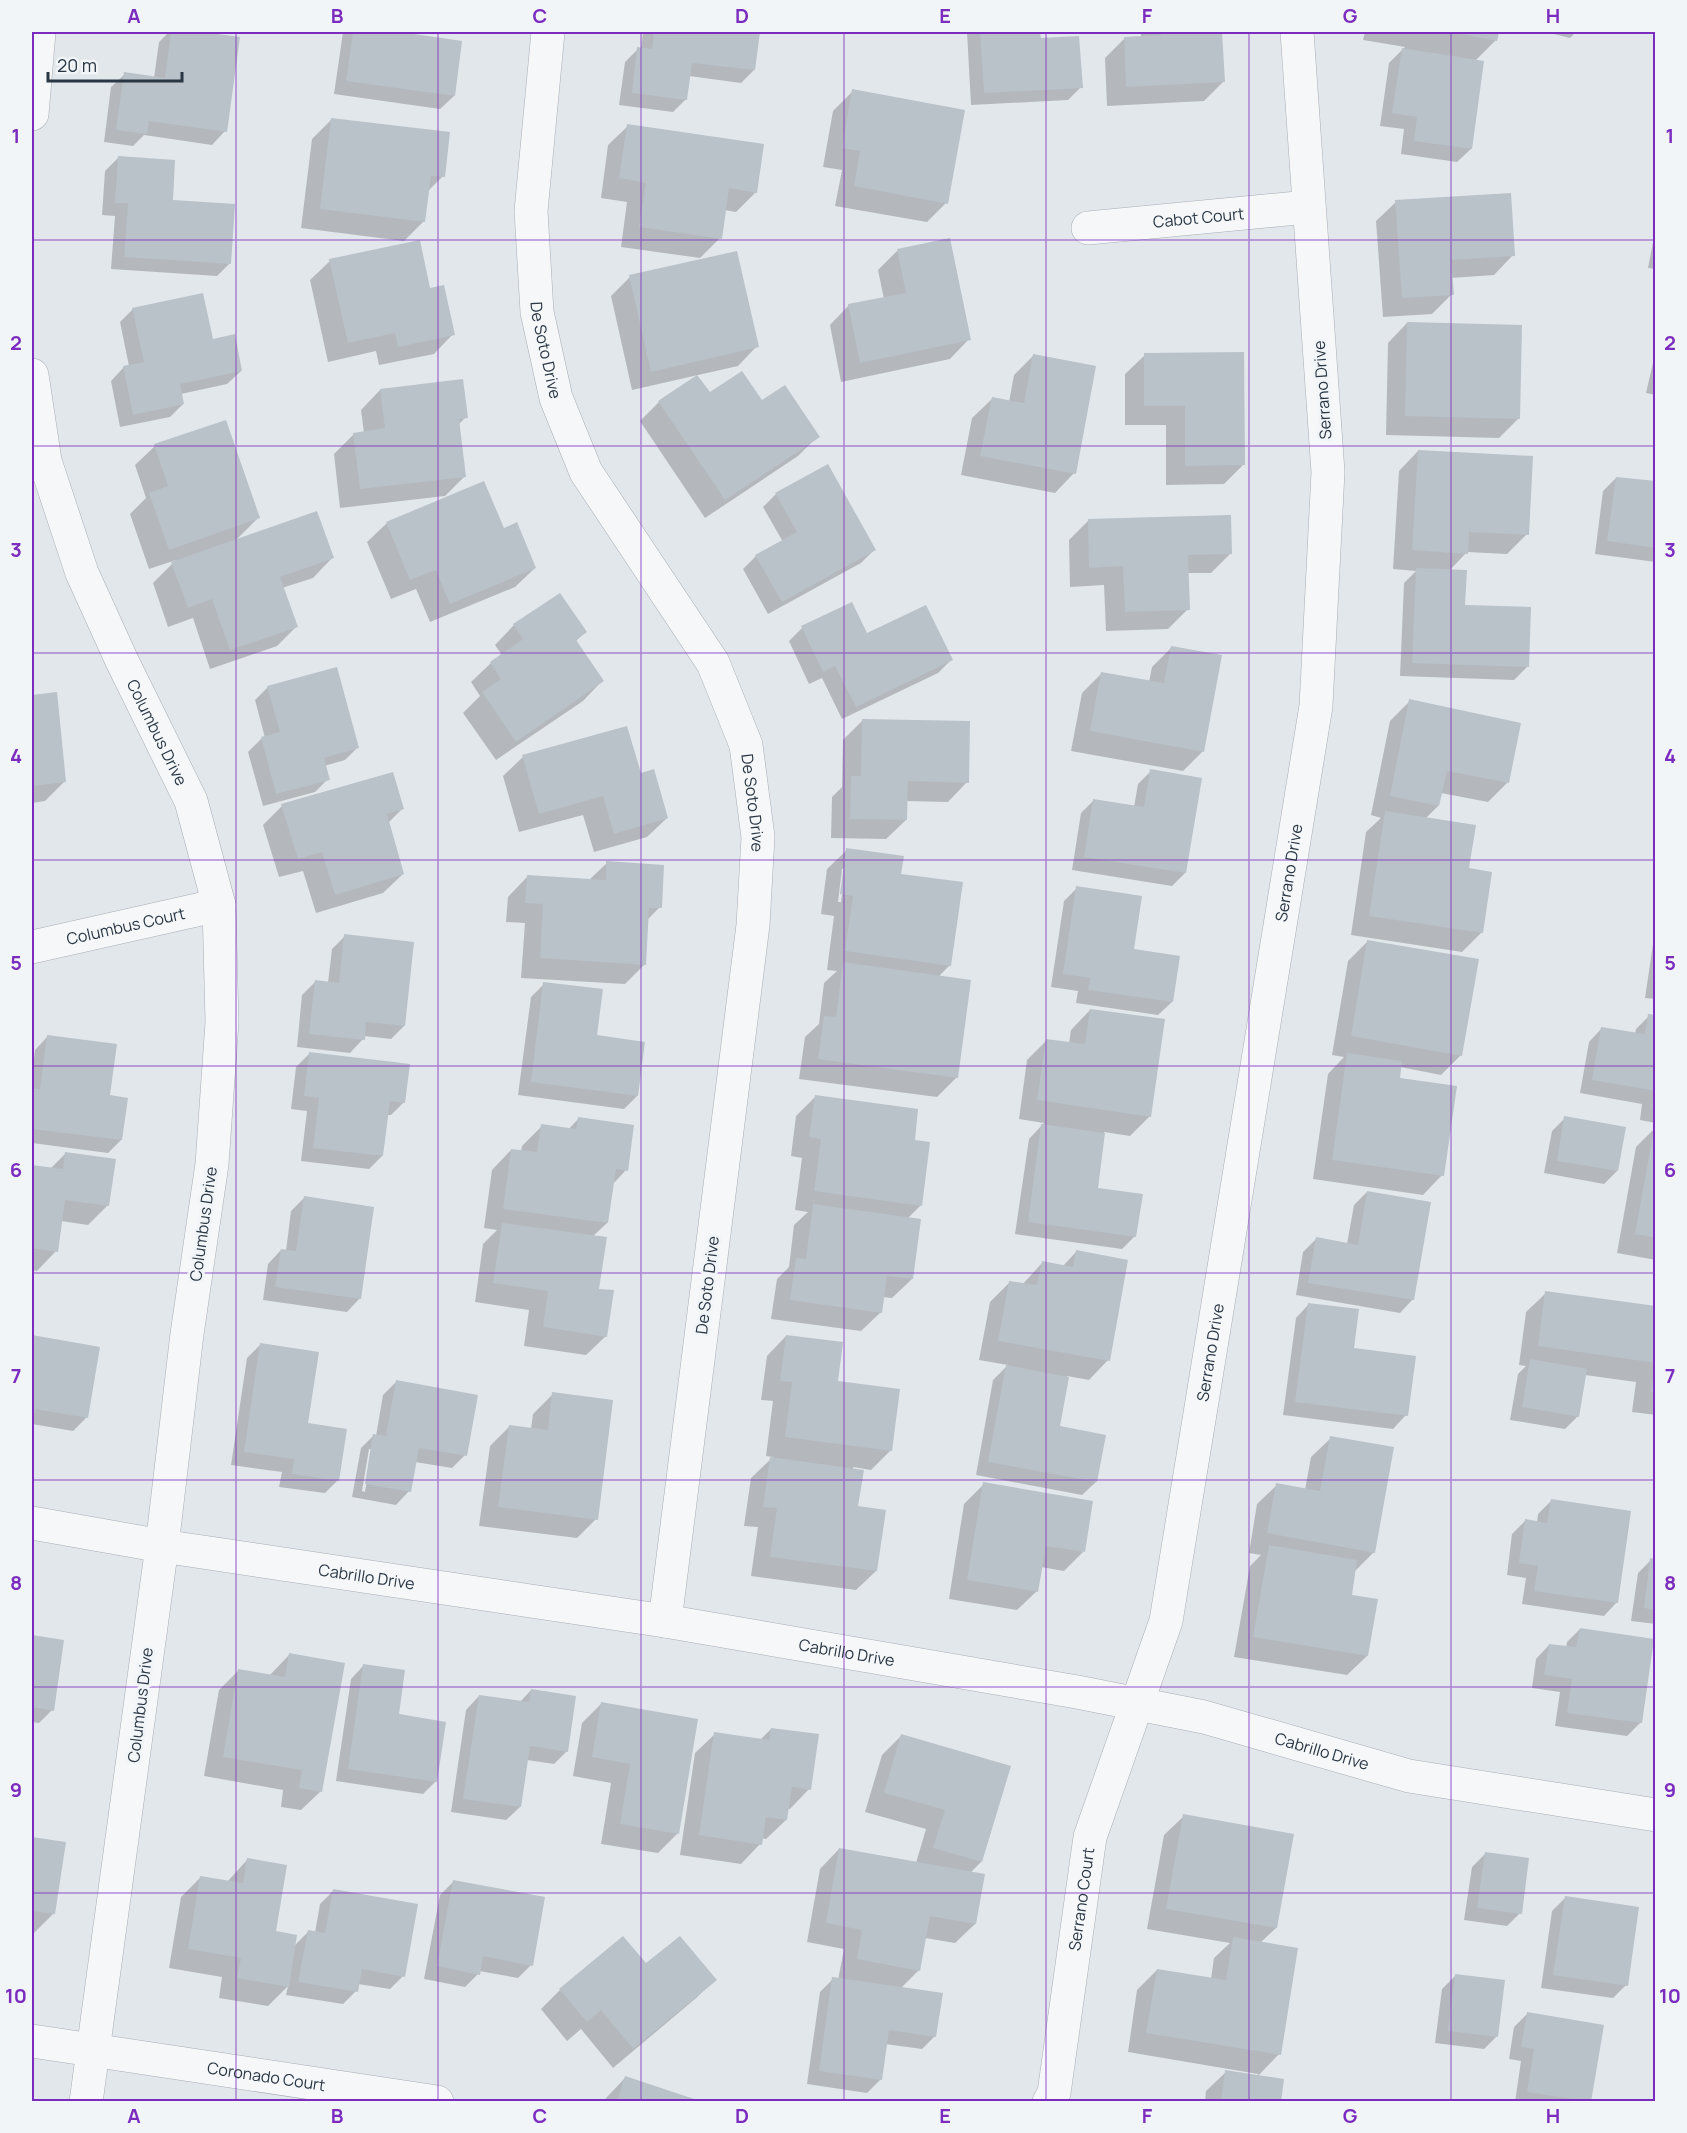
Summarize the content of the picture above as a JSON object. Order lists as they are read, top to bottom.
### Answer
{
  "streets": {
    "street": [
      "Cabot Court",
      "De Soto Drive",
      "Serrano Drive",
      "Columbus Drive",
      "Columbus Court",
      "Cabrillo Drive",
      "Serrano Court",
      "Coronado Court"
    ]
  },
  "crossings": [
    ["Cabot Court", "Serrano Drive"],
    ["De Soto Drive", "Cabrillo Drive"],
    ["Serrano Drive", "Cabrillo Drive"],
    ["Serrano Drive", "Serrano Court"],
    ["Columbus Drive", "Columbus Court"],
    ["Columbus Drive", "Cabrillo Drive"],
    ["Columbus Drive", "Coronado Court"],
    ["Cabrillo Drive", "Serrano Court"]
  ],
  "scale_bar": "20 m",
  "grid": {
    "columns": [
      "A",
      "B",
      "C",
      "D",
      "E",
      "F",
      "G",
      "H"
    ],
    "rows": [
      "1",
      "2",
      "3",
      "4",
      "5",
      "6",
      "7",
      "8",
      "9",
      "10"
    ]
  }
}
